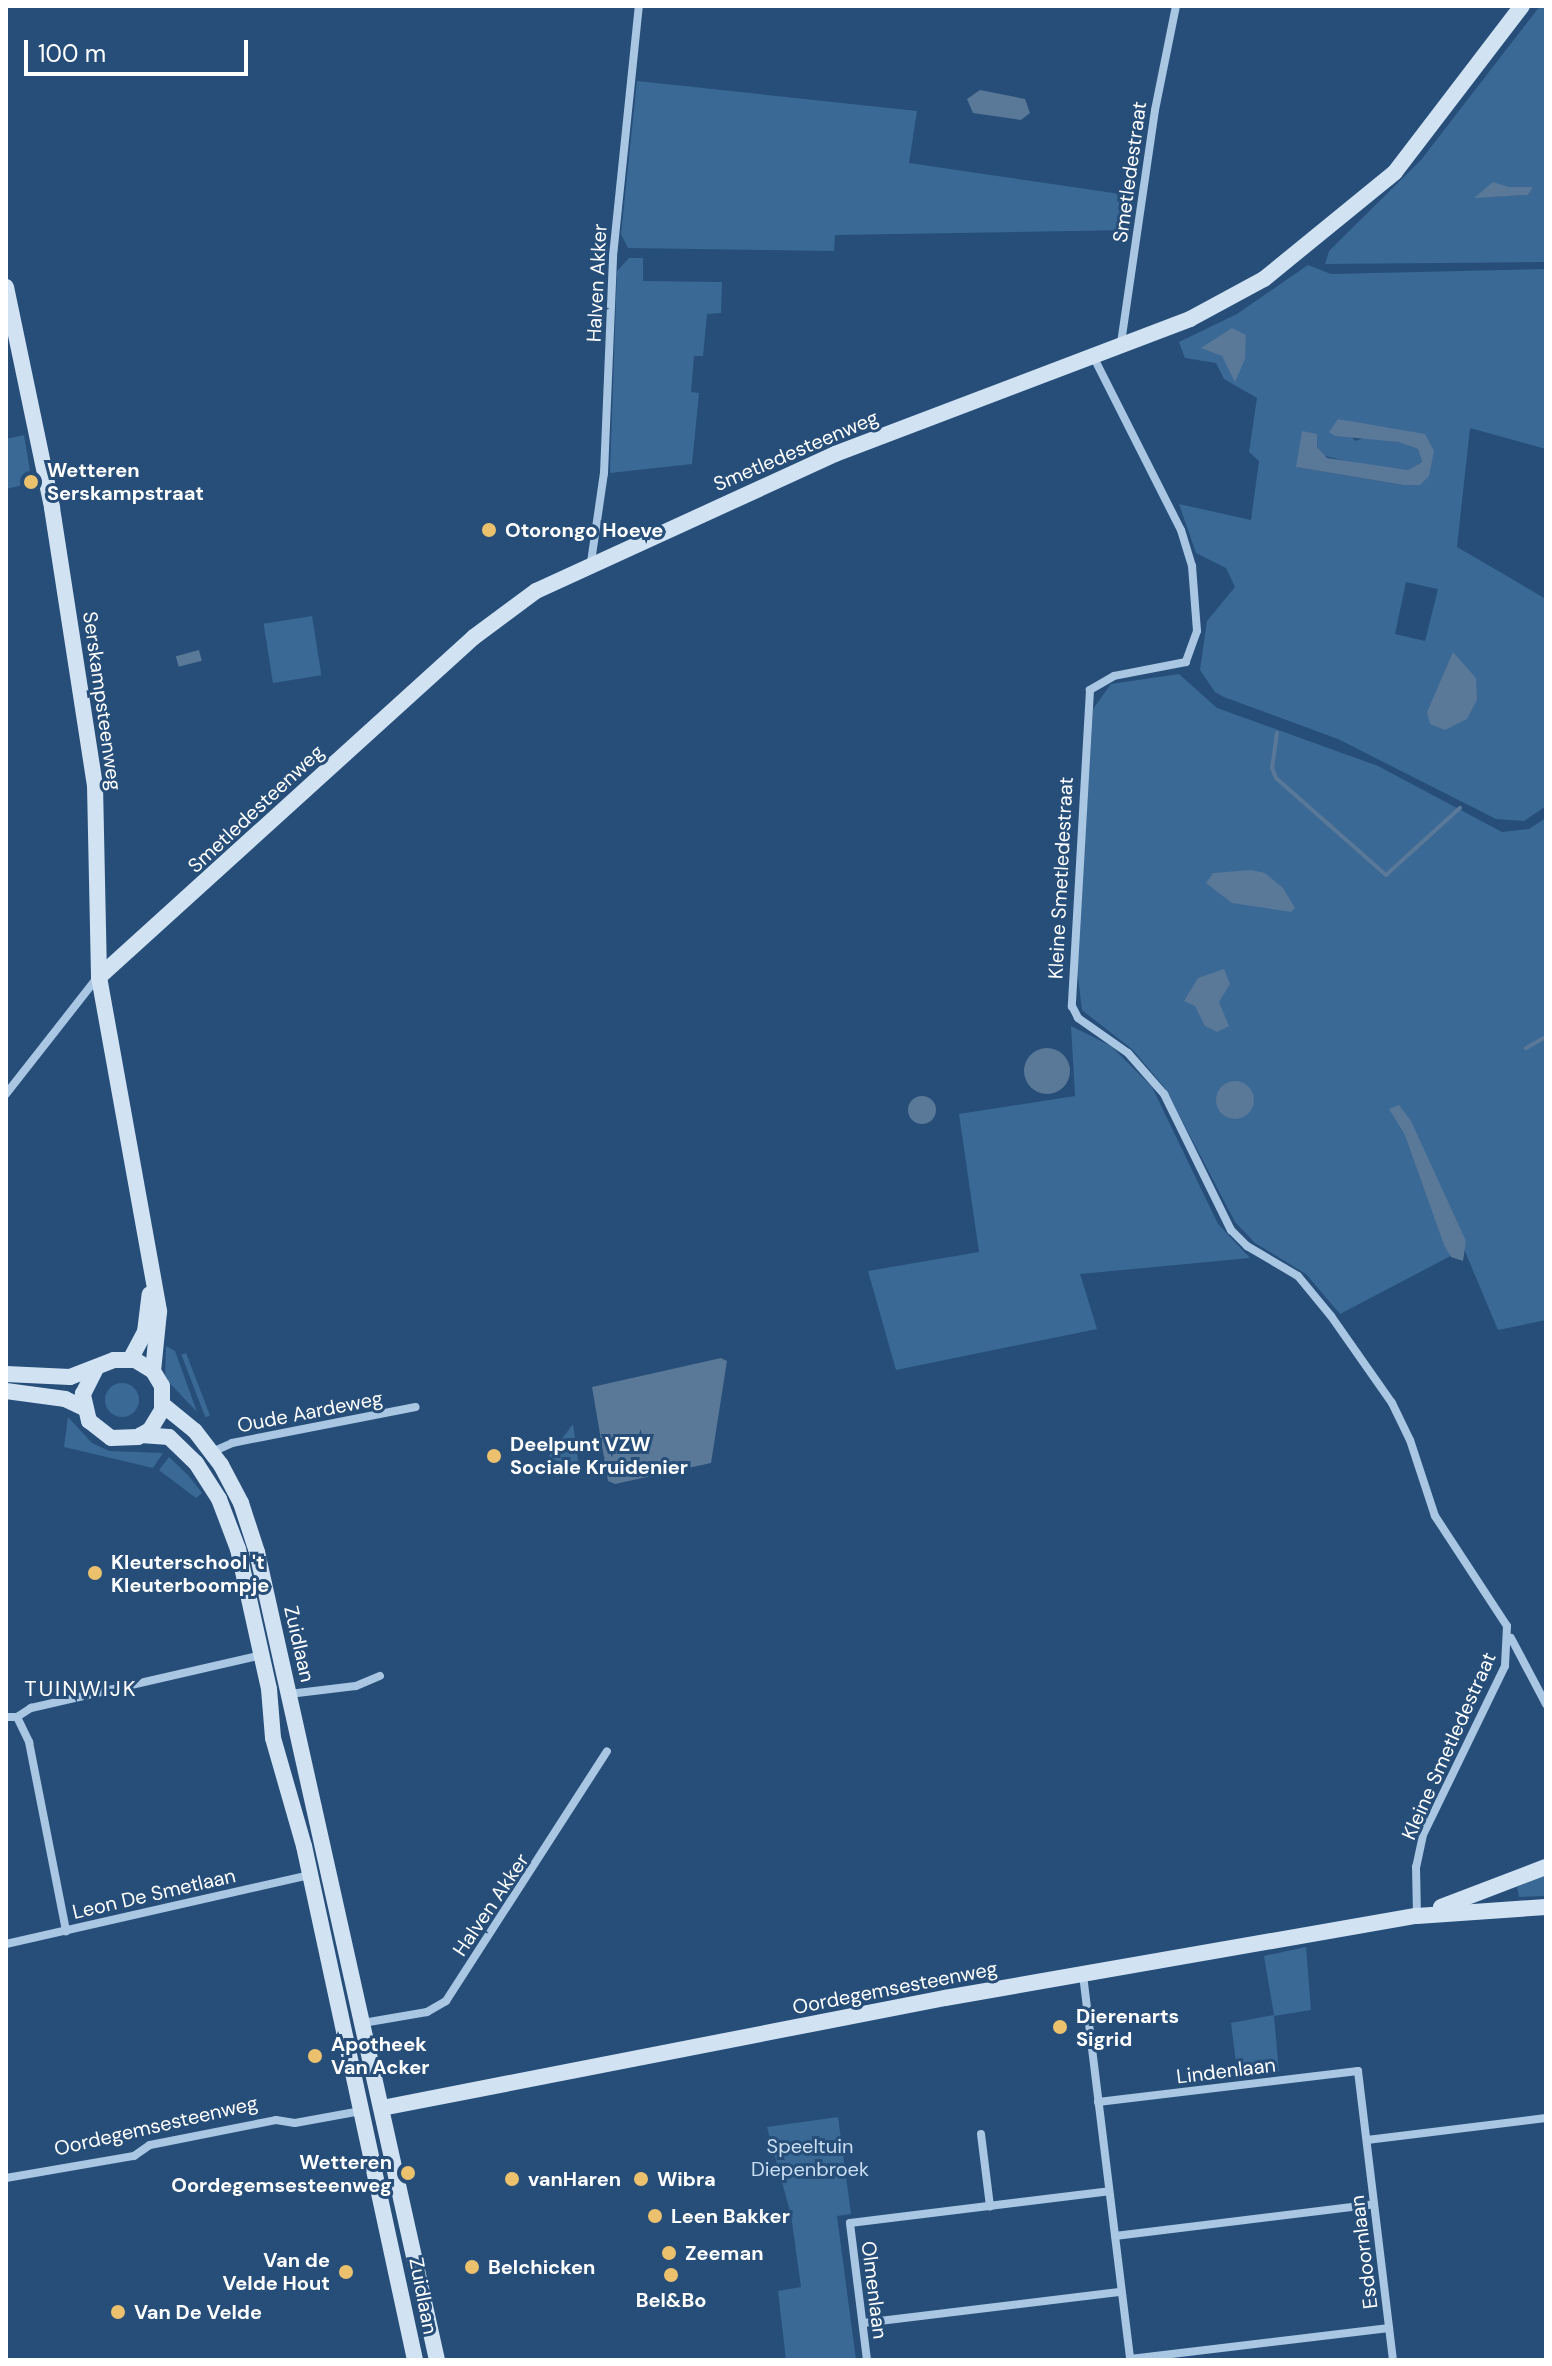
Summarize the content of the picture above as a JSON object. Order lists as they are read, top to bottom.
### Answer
{
  "streets": {
    "street": [
      "Smetledestraat",
      "Halven Akker",
      "Smetledesteenweg",
      "Serskampsteenweg",
      "Kleine Smetledestraat",
      "Oude Aardeweg",
      "Zuidlaan",
      "Leon De Smetlaan",
      "Oordegemsesteenweg",
      "Lindenlaan",
      "Esdoornlaan",
      "Olmenlaan"
    ]
  },
  "crossings": [
    ["Smetledestraat", "Smetledesteenweg"],
    ["Halven Akker", "Smetledesteenweg"],
    ["Halven Akker", "Zuidlaan"],
    ["Smetledesteenweg", "Serskampsteenweg"],
    ["Smetledesteenweg", "Kleine Smetledestraat"],
    ["Kleine Smetledestraat", "Oordegemsesteenweg"],
    ["Oude Aardeweg", "Zuidlaan"],
    ["Zuidlaan", "Leon De Smetlaan"],
    ["Zuidlaan", "Oordegemsesteenweg"],
    ["Lindenlaan", "Esdoornlaan"]
  ],
  "districts": ["TUINWIJK"],
  "parks": ["Speeltuin Diepenbroek"],
  "places": [
    "Wetteren Serskampstraat",
    "Otorongo Hoeve",
    "Deelpunt VZW Sociale Kruidenier",
    "Kleuterschool 't Kleuterboompje",
    "Dierenarts Sigrid",
    "Apotheek Van Acker",
    "Wetteren Oordegemsesteenweg",
    "vanHaren",
    "Wibra",
    "Leen Bakker",
    "Zeeman",
    "Belchicken",
    "Van de Velde Hout",
    "Bel&Bo",
    "Van De Velde"
  ],
  "scale_bar": "100 m"
}
